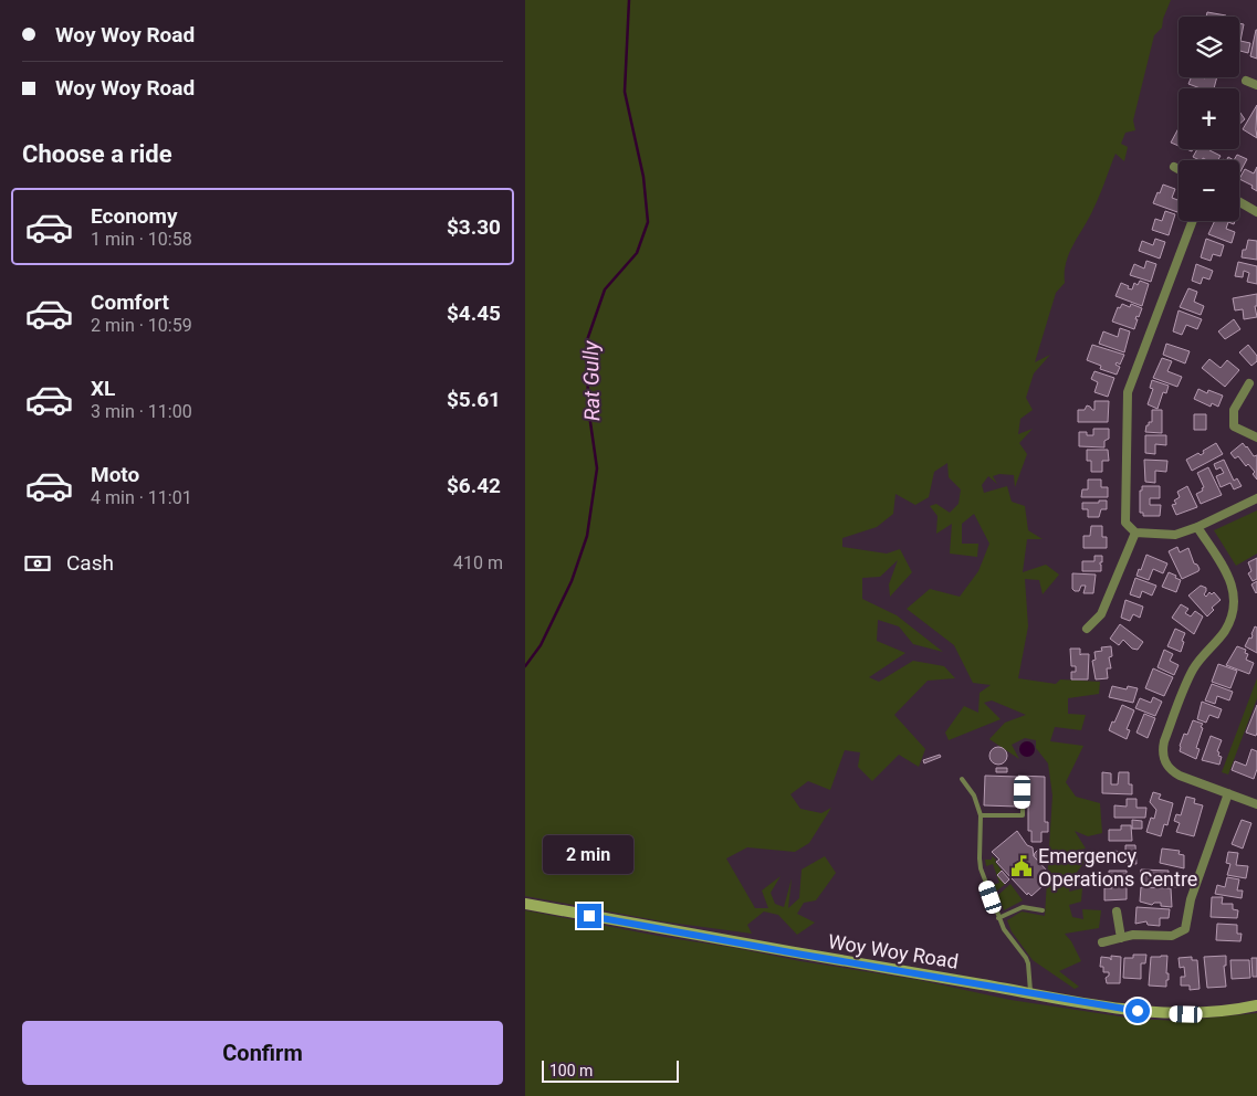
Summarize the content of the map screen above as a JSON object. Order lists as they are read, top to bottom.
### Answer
{
  "streets": {
    "main road": ["Woy Woy Road"]
  },
  "water": ["Rat Gully"],
  "places": {
    "public building": ["Emergency Operations Centre"]
  },
  "scale_bar": "100 m",
  "page": {
    "banner": ["Woy Woy Road", "Woy Woy Road"],
    "map_buttons": ["+", "−"],
    "heading": "Choose a ride",
    "list": [
      {
        "name": "Economy",
        "note": "1 min · 10:58",
        "value": "$3.30"
      },
      {
        "name": "Comfort",
        "note": "2 min · 10:59",
        "value": "$4.45"
      },
      {
        "name": "XL",
        "note": "3 min · 11:00",
        "value": "$5.61"
      },
      {
        "name": "Moto",
        "note": "4 min · 11:01",
        "value": "$6.42"
      }
    ],
    "pay": ["Cash", "410 m"],
    "bubble": "2 min",
    "buttons": "Confirm",
    "scale": "100 m"
  }
}
